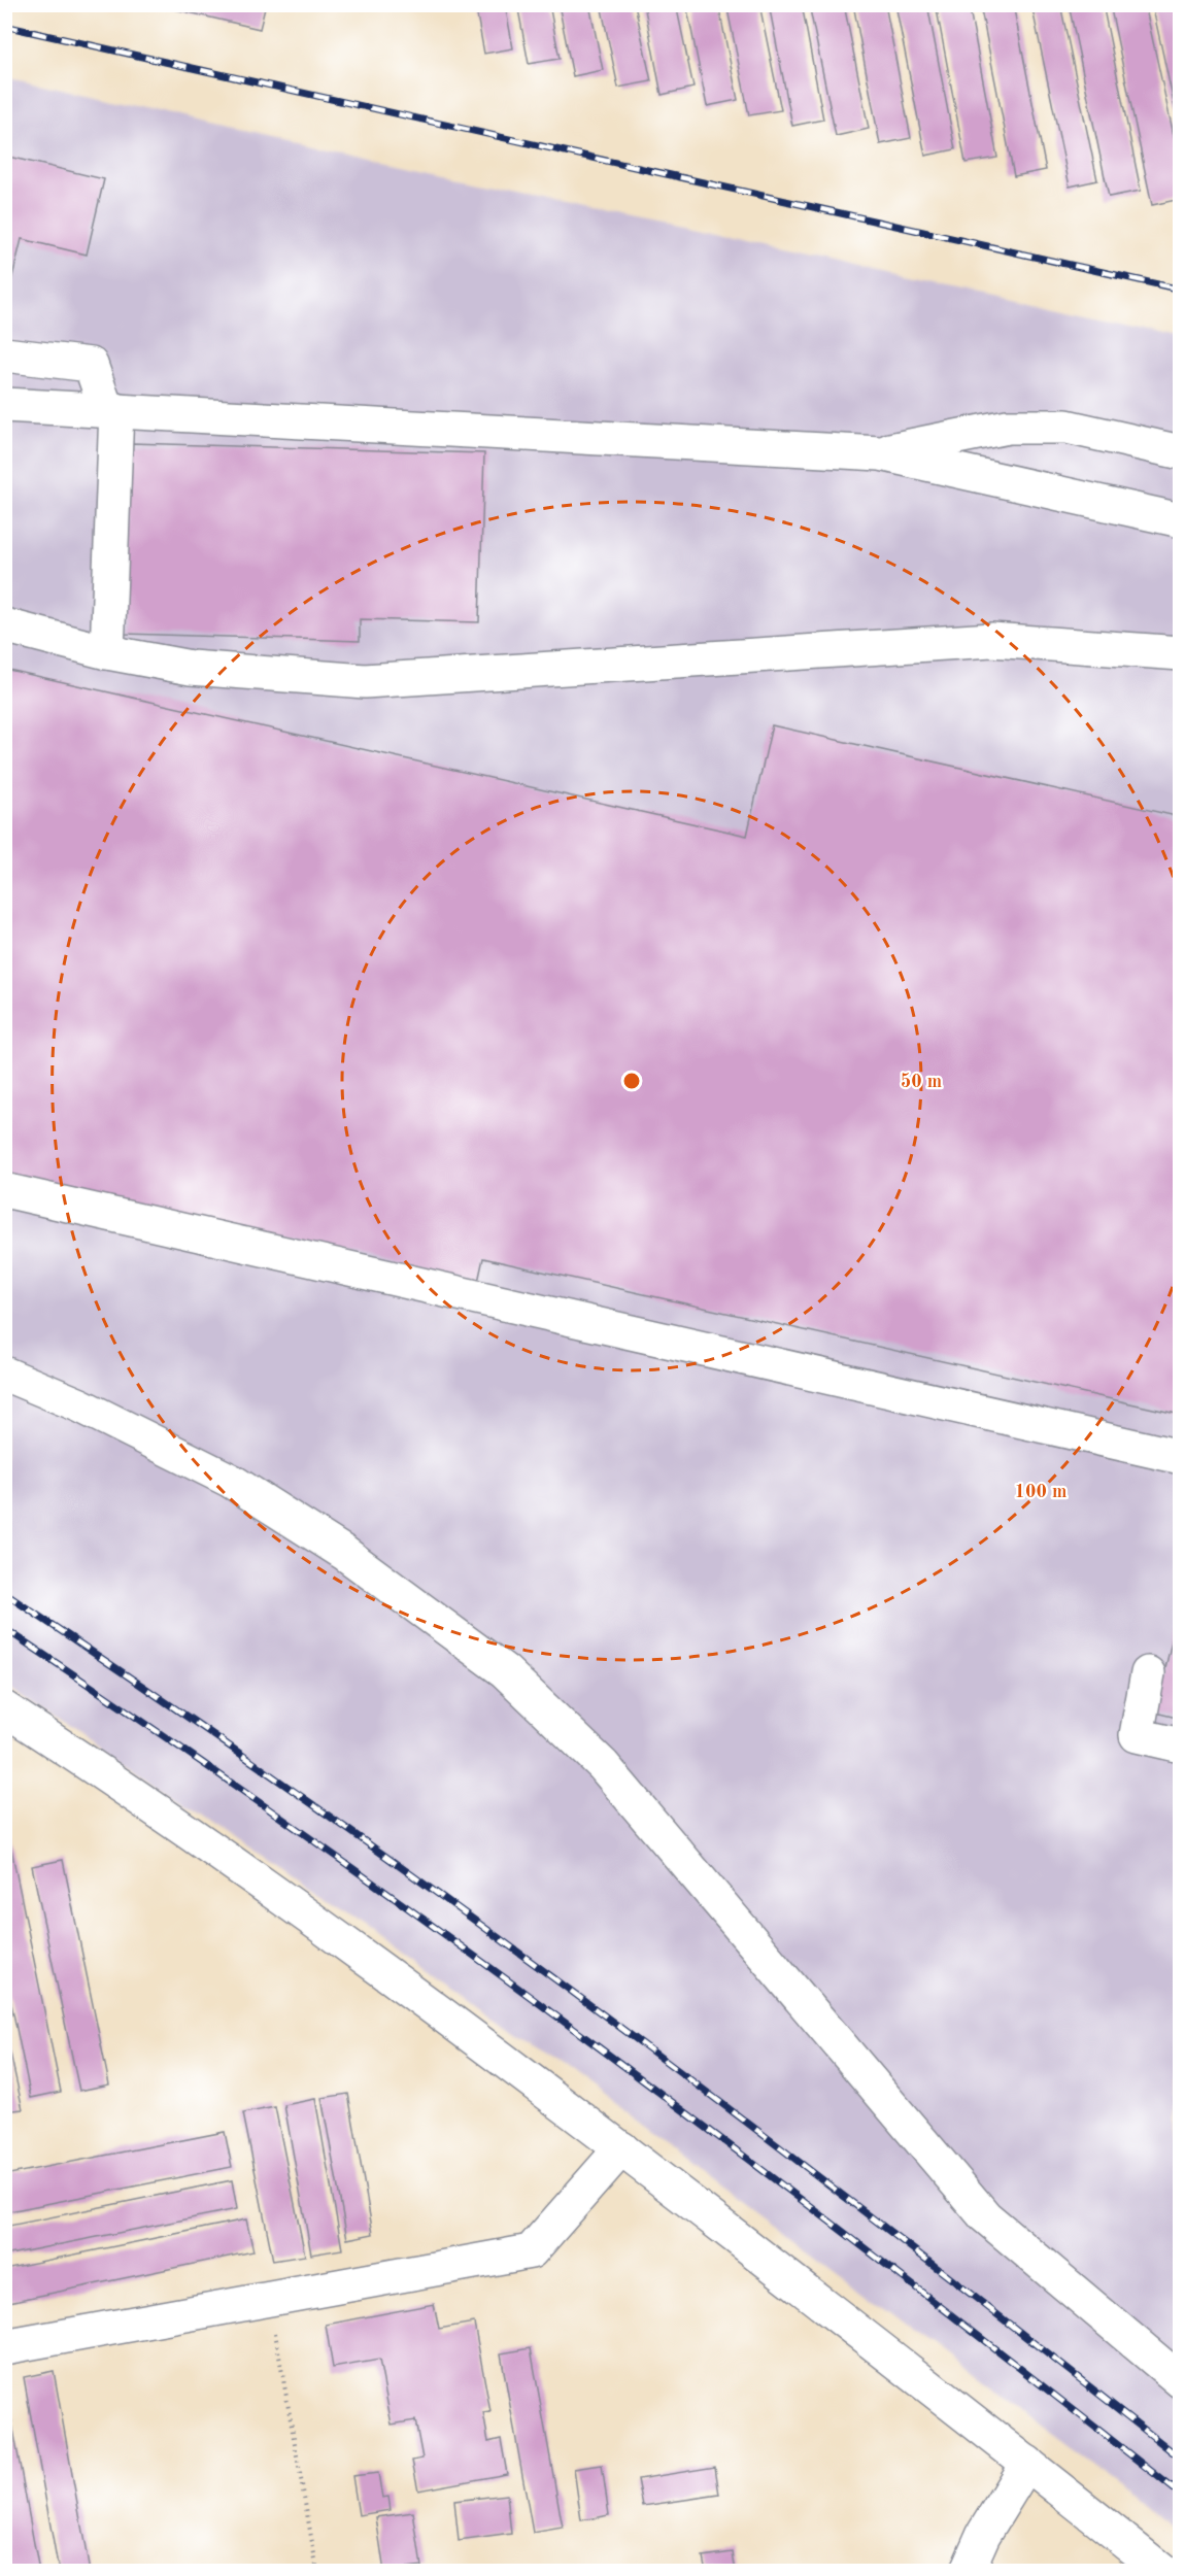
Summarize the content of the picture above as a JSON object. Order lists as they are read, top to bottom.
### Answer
{
  "rings": ["50 m", "100 m"]
}
